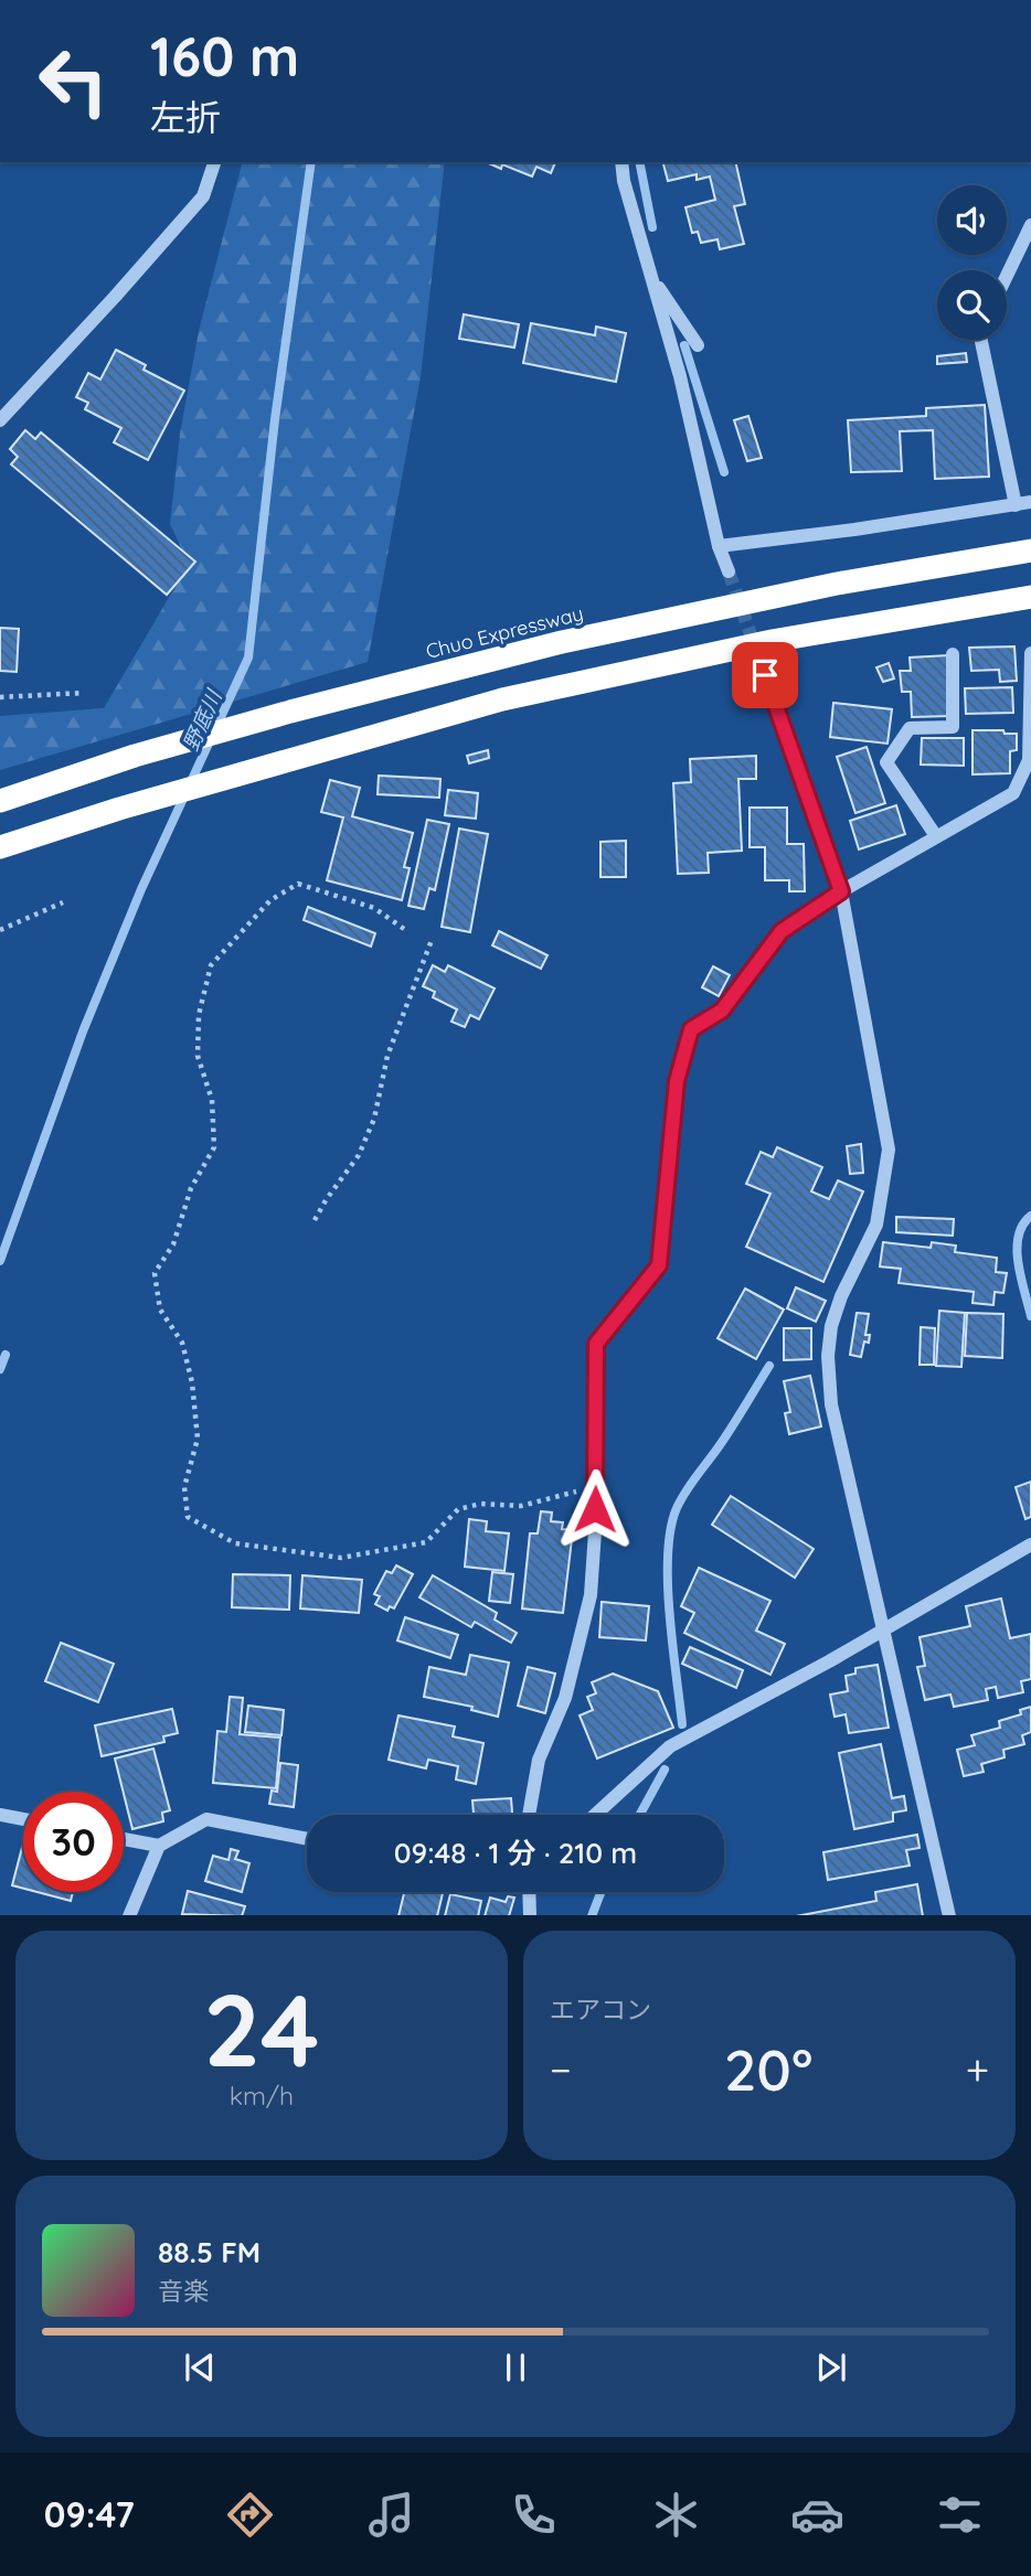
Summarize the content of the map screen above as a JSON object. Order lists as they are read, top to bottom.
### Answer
{
  "streets": {
    "highway": ["Chuo Expressway"]
  },
  "water": ["野底川"],
  "page": {
    "turn": ["160 m", "左折"],
    "limit": "30",
    "trip": "09:48 · 1 分 · 210 m",
    "tile": [
      ["24", "km/h"],
      "エアコン"
    ],
    "heat": ["−", "20°", "+"],
    "song": ["88.5 FM", "音楽"],
    "tabs": "09:47"
  }
}
